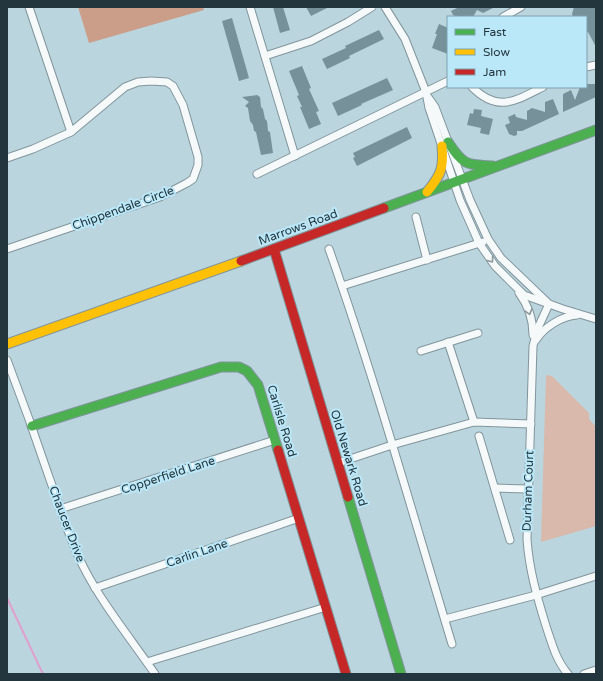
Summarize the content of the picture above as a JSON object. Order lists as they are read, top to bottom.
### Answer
{
  "streets": {
    "street": [
      "Chippendale Circle",
      "Marrows Road",
      "Carlisle Road",
      "Old Newark Road",
      "Copperfield Lane",
      "Durham Court",
      "Chaucer Drive",
      "Carlin Lane"
    ]
  },
  "crossings": [
    ["Marrows Road", "Old Newark Road"],
    ["Carlisle Road", "Copperfield Lane"],
    ["Carlisle Road", "Chaucer Drive"],
    ["Carlisle Road", "Carlin Lane"],
    ["Copperfield Lane", "Chaucer Drive"],
    ["Chaucer Drive", "Carlin Lane"]
  ],
  "legend": ["Fast", "Slow", "Jam"]
}
